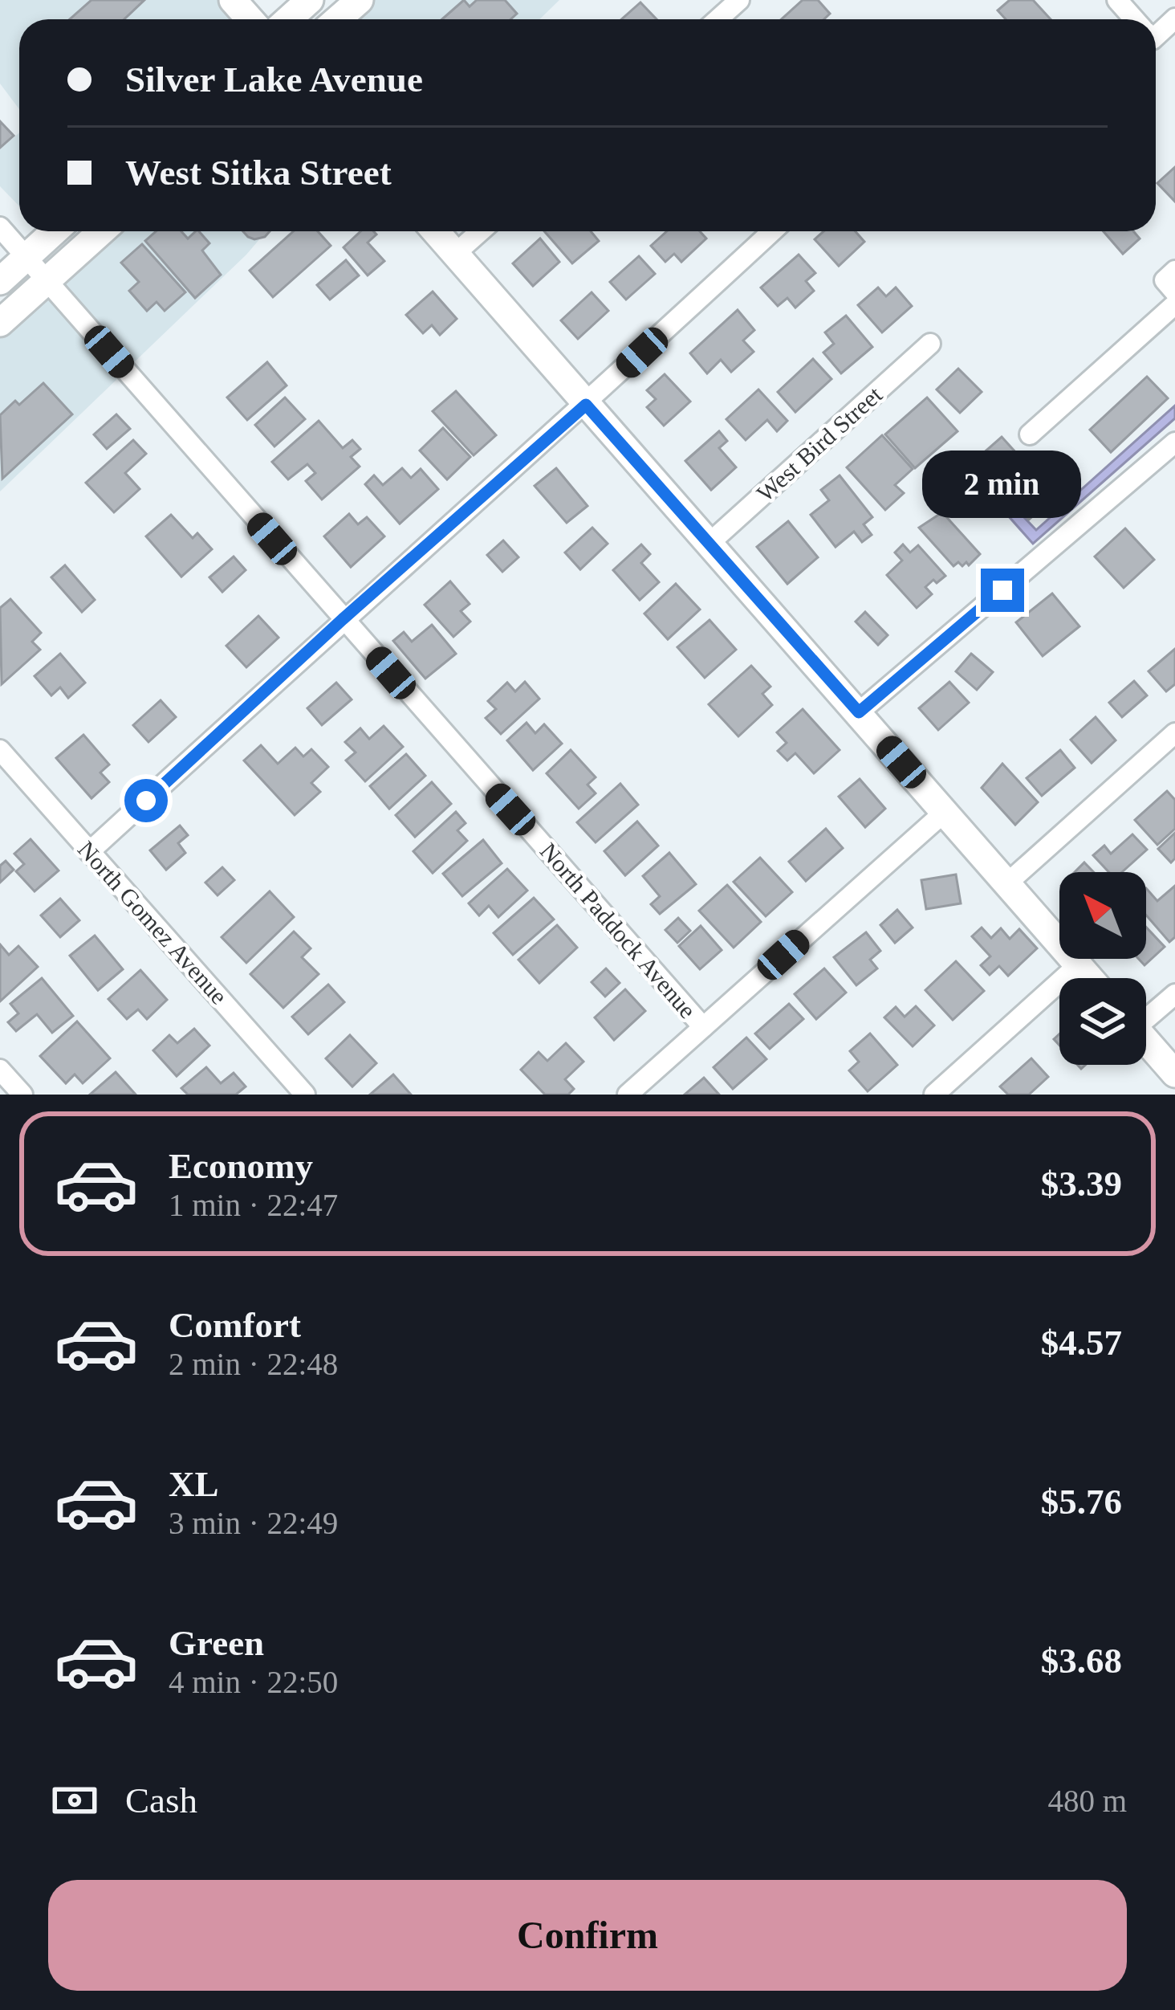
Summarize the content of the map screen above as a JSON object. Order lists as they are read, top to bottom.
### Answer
{
  "streets": {
    "street": ["West Bird Street", "North Gomez Avenue", "North Paddock Avenue"]
  },
  "north": "top left",
  "page": {
    "banner": ["Silver Lake Avenue", "West Sitka Street"],
    "bubble": "2 min",
    "list": [
      {
        "name": "Economy",
        "note": "1 min · 22:47",
        "value": "$3.39"
      },
      {
        "name": "Comfort",
        "note": "2 min · 22:48",
        "value": "$4.57"
      },
      {
        "name": "XL",
        "note": "3 min · 22:49",
        "value": "$5.76"
      },
      {
        "name": "Green",
        "note": "4 min · 22:50",
        "value": "$3.68"
      }
    ],
    "pay": ["Cash", "480 m"],
    "buttons": "Confirm"
  }
}
